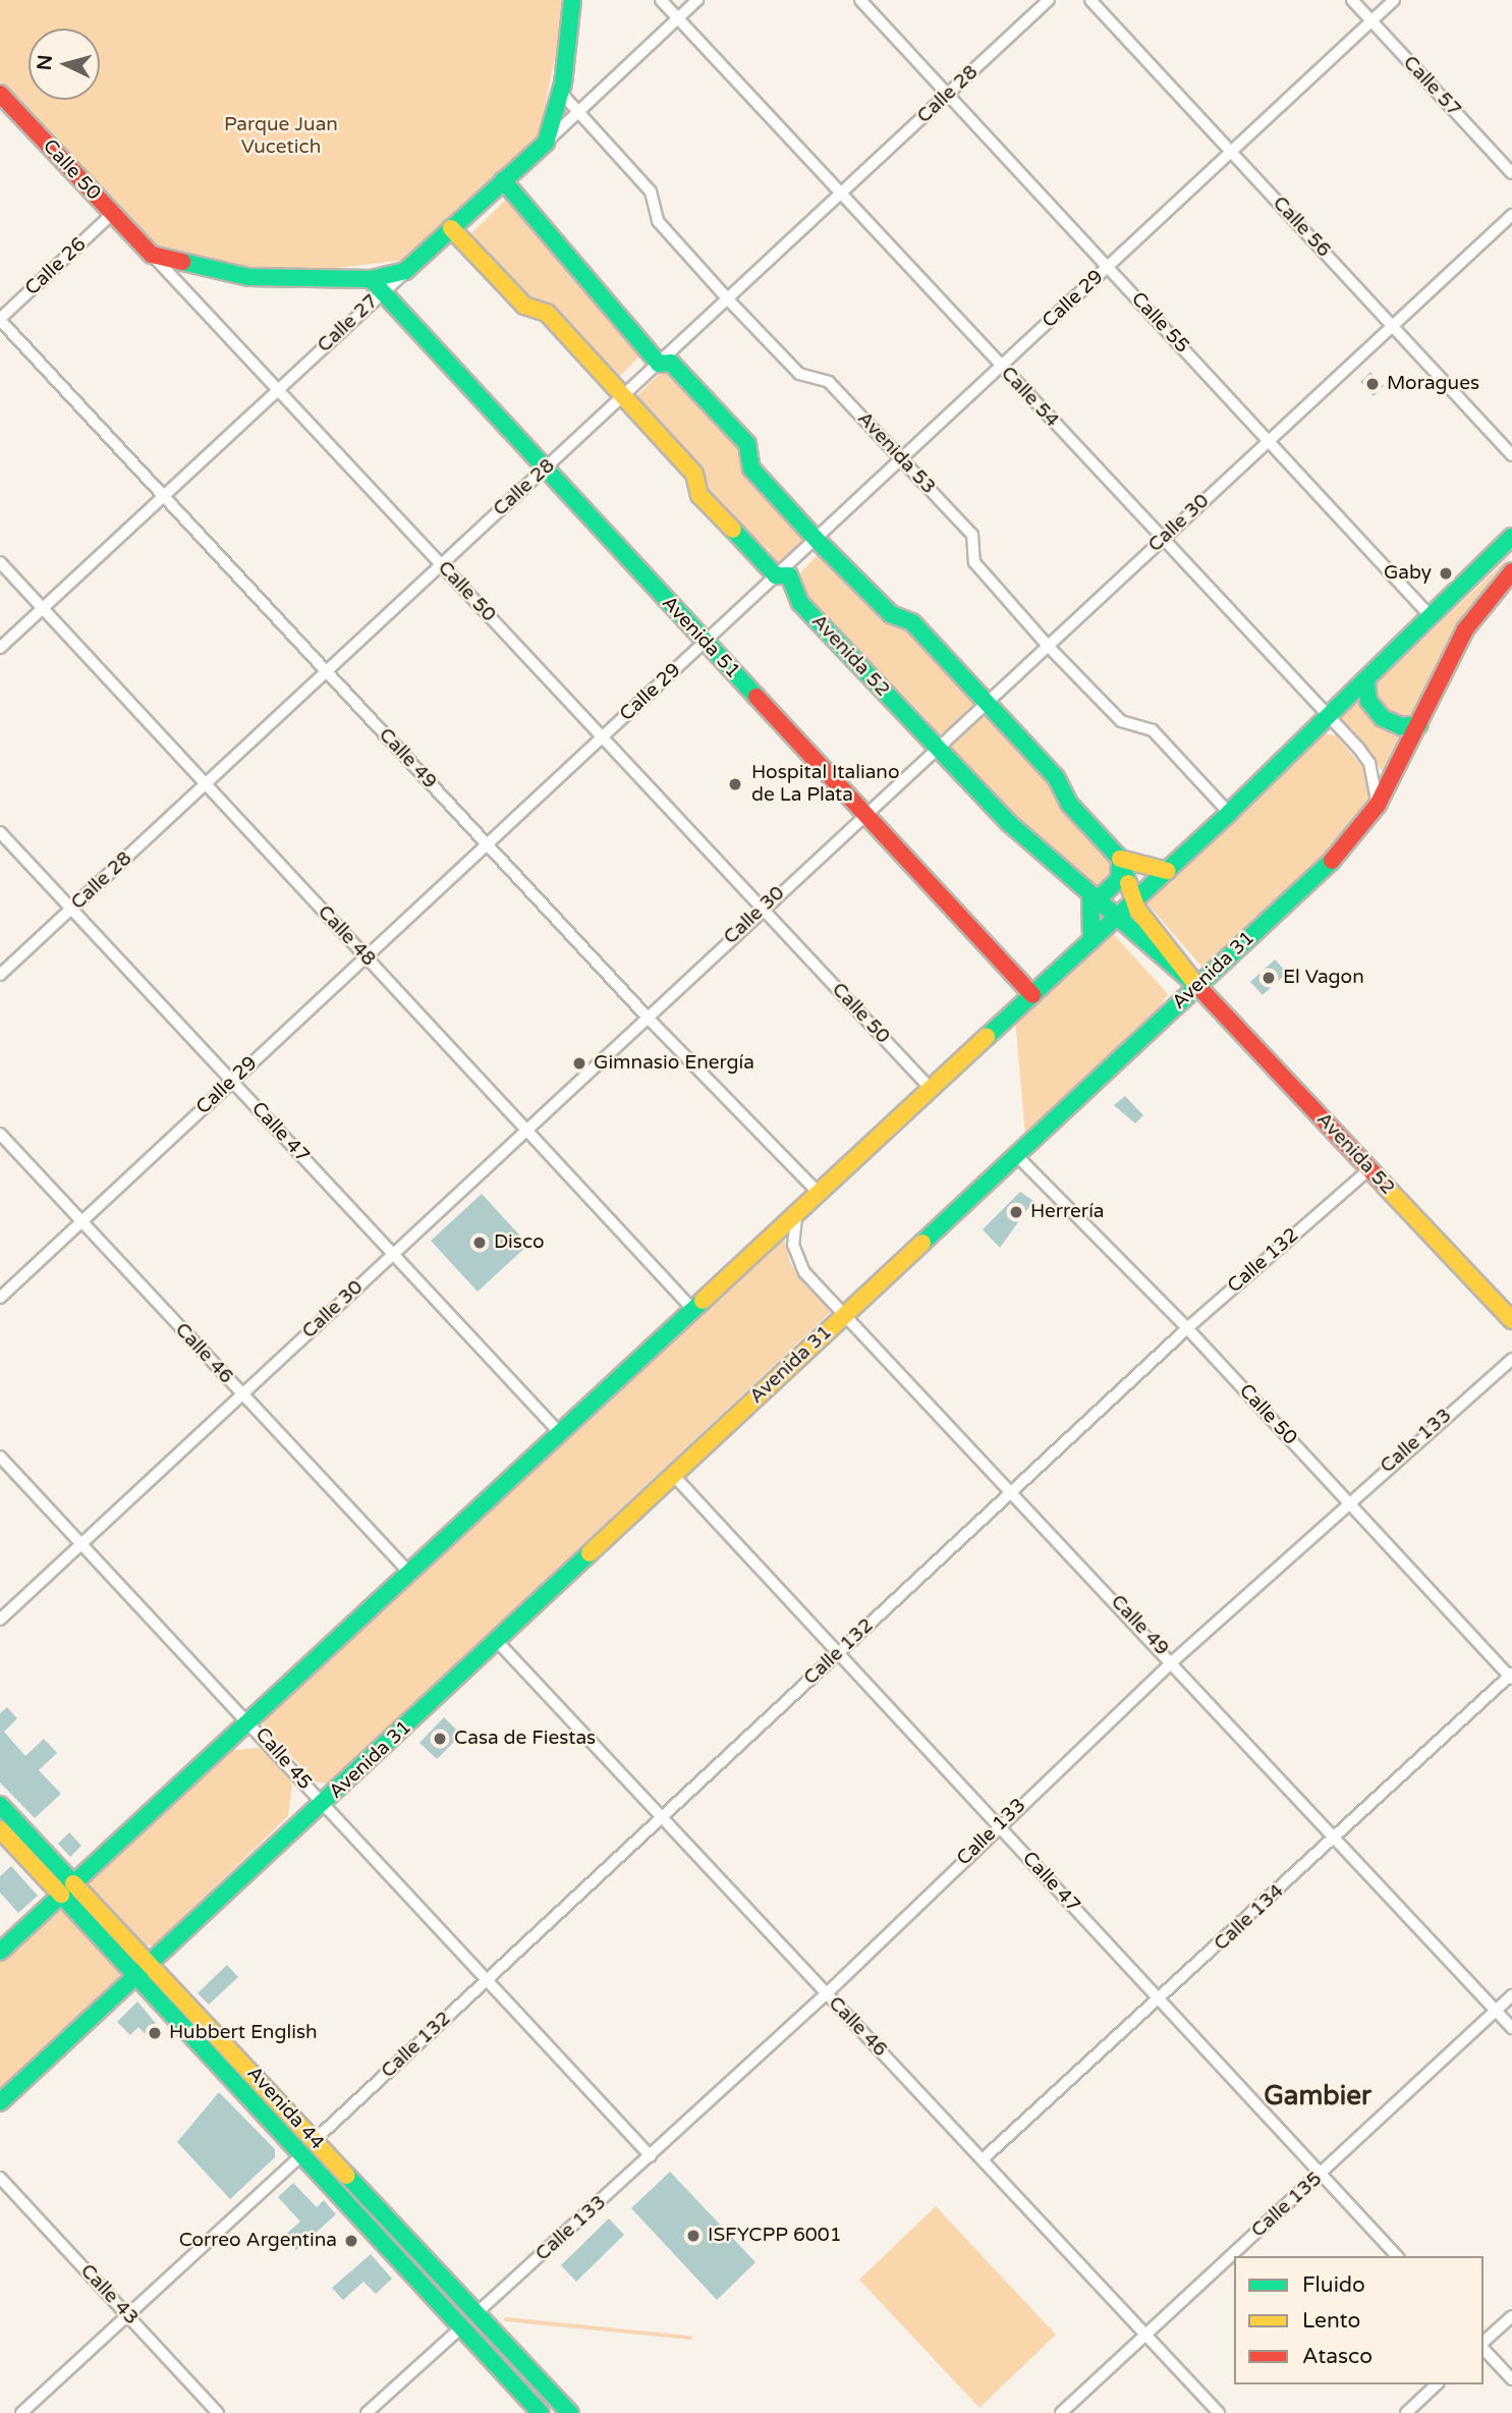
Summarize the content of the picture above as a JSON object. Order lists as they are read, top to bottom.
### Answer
{
  "streets": {
    "main road": [
      "Calle 50",
      "Calle 27",
      "Avenida 51",
      "Avenida 52",
      "Avenida 31",
      "Avenida 44"
    ],
    "street": [
      "Calle 57",
      "Calle 28",
      "Calle 56",
      "Calle 26",
      "Calle 29",
      "Calle 55",
      "Calle 54",
      "Avenida 53",
      "Calle 30",
      "Calle 49",
      "Calle 48",
      "Calle 47",
      "Calle 132",
      "Calle 46",
      "Calle 133",
      "Calle 45",
      "Calle 134",
      "Calle 135",
      "Calle 43"
    ]
  },
  "crossings": [
    ["Calle 57", "Calle 29"],
    ["Calle 28", "Calle 50"],
    ["Calle 28", "Calle 55"],
    ["Calle 28", "Calle 54"],
    ["Calle 28", "Avenida 53"],
    ["Calle 28", "Avenida 51"],
    ["Calle 28", "Avenida 52"],
    ["Calle 28", "Calle 49"],
    ["Calle 28", "Calle 48"],
    ["Calle 28", "Calle 47"],
    ["Calle 50", "Calle 26"],
    ["Calle 50", "Calle 29"],
    ["Calle 50", "Calle 27"],
    ["Calle 50", "Calle 30"],
    ["Calle 50", "Avenida 31"],
    ["Calle 50", "Calle 132"],
    ["Calle 50", "Calle 133"],
    ["Calle 50", "Calle 134"],
    ["Calle 56", "Calle 29"],
    ["Calle 56", "Calle 30"],
    ["Calle 26", "Calle 49"],
    ["Calle 29", "Calle 55"],
    ["Calle 29", "Calle 54"],
    ["Calle 29", "Avenida 53"],
    ["Calle 29", "Avenida 51"],
    ["Calle 29", "Avenida 52"],
    ["Calle 29", "Calle 49"],
    ["Calle 29", "Calle 48"],
    ["Calle 29", "Calle 47"],
    ["Calle 29", "Calle 46"],
    ["Calle 55", "Calle 30"],
    ["Calle 27", "Calle 54"],
    ["Calle 27", "Avenida 53"],
    ["Calle 27", "Avenida 51"],
    ["Calle 27", "Avenida 52"],
    ["Calle 27", "Calle 49"],
    ["Calle 27", "Calle 48"],
    ["Calle 54", "Calle 30"],
    ["Calle 54", "Avenida 31"],
    ["Avenida 53", "Calle 30"],
    ["Calle 30", "Avenida 51"],
    ["Calle 30", "Avenida 52"],
    ["Calle 30", "Calle 49"],
    ["Calle 30", "Calle 48"],
    ["Calle 30", "Calle 47"],
    ["Calle 30", "Calle 46"],
    ["Calle 30", "Calle 45"],
    ["Avenida 52", "Avenida 31"],
    ["Avenida 52", "Calle 132"],
    ["Calle 49", "Avenida 31"],
    ["Calle 49", "Calle 132"],
    ["Calle 49", "Calle 133"],
    ["Calle 49", "Calle 134"],
    ["Calle 49", "Calle 135"],
    ["Avenida 31", "Calle 47"],
    ["Avenida 31", "Calle 46"],
    ["Avenida 31", "Calle 45"],
    ["Avenida 31", "Avenida 44"],
    ["Calle 47", "Calle 132"],
    ["Calle 47", "Calle 133"],
    ["Calle 47", "Calle 134"],
    ["Calle 47", "Calle 135"],
    ["Calle 132", "Calle 46"],
    ["Calle 132", "Calle 45"],
    ["Calle 132", "Avenida 44"],
    ["Calle 46", "Calle 133"],
    ["Calle 46", "Calle 134"],
    ["Calle 46", "Calle 135"],
    ["Calle 133", "Calle 45"],
    ["Calle 133", "Avenida 44"]
  ],
  "districts": ["Gambier"],
  "parks": ["Parque Juan Vucetich"],
  "places": [
    "Moragues",
    "Gaby",
    "Hospital Italiano de La Plata",
    "El Vagon",
    "Gimnasio Energía",
    "Herrería",
    "Disco",
    "Casa de Fiestas",
    "Hubbert English",
    "ISFYCPP 6001",
    "Correo Argentina"
  ],
  "legend": ["Fluido", "Lento", "Atasco"],
  "north": "left"
}
